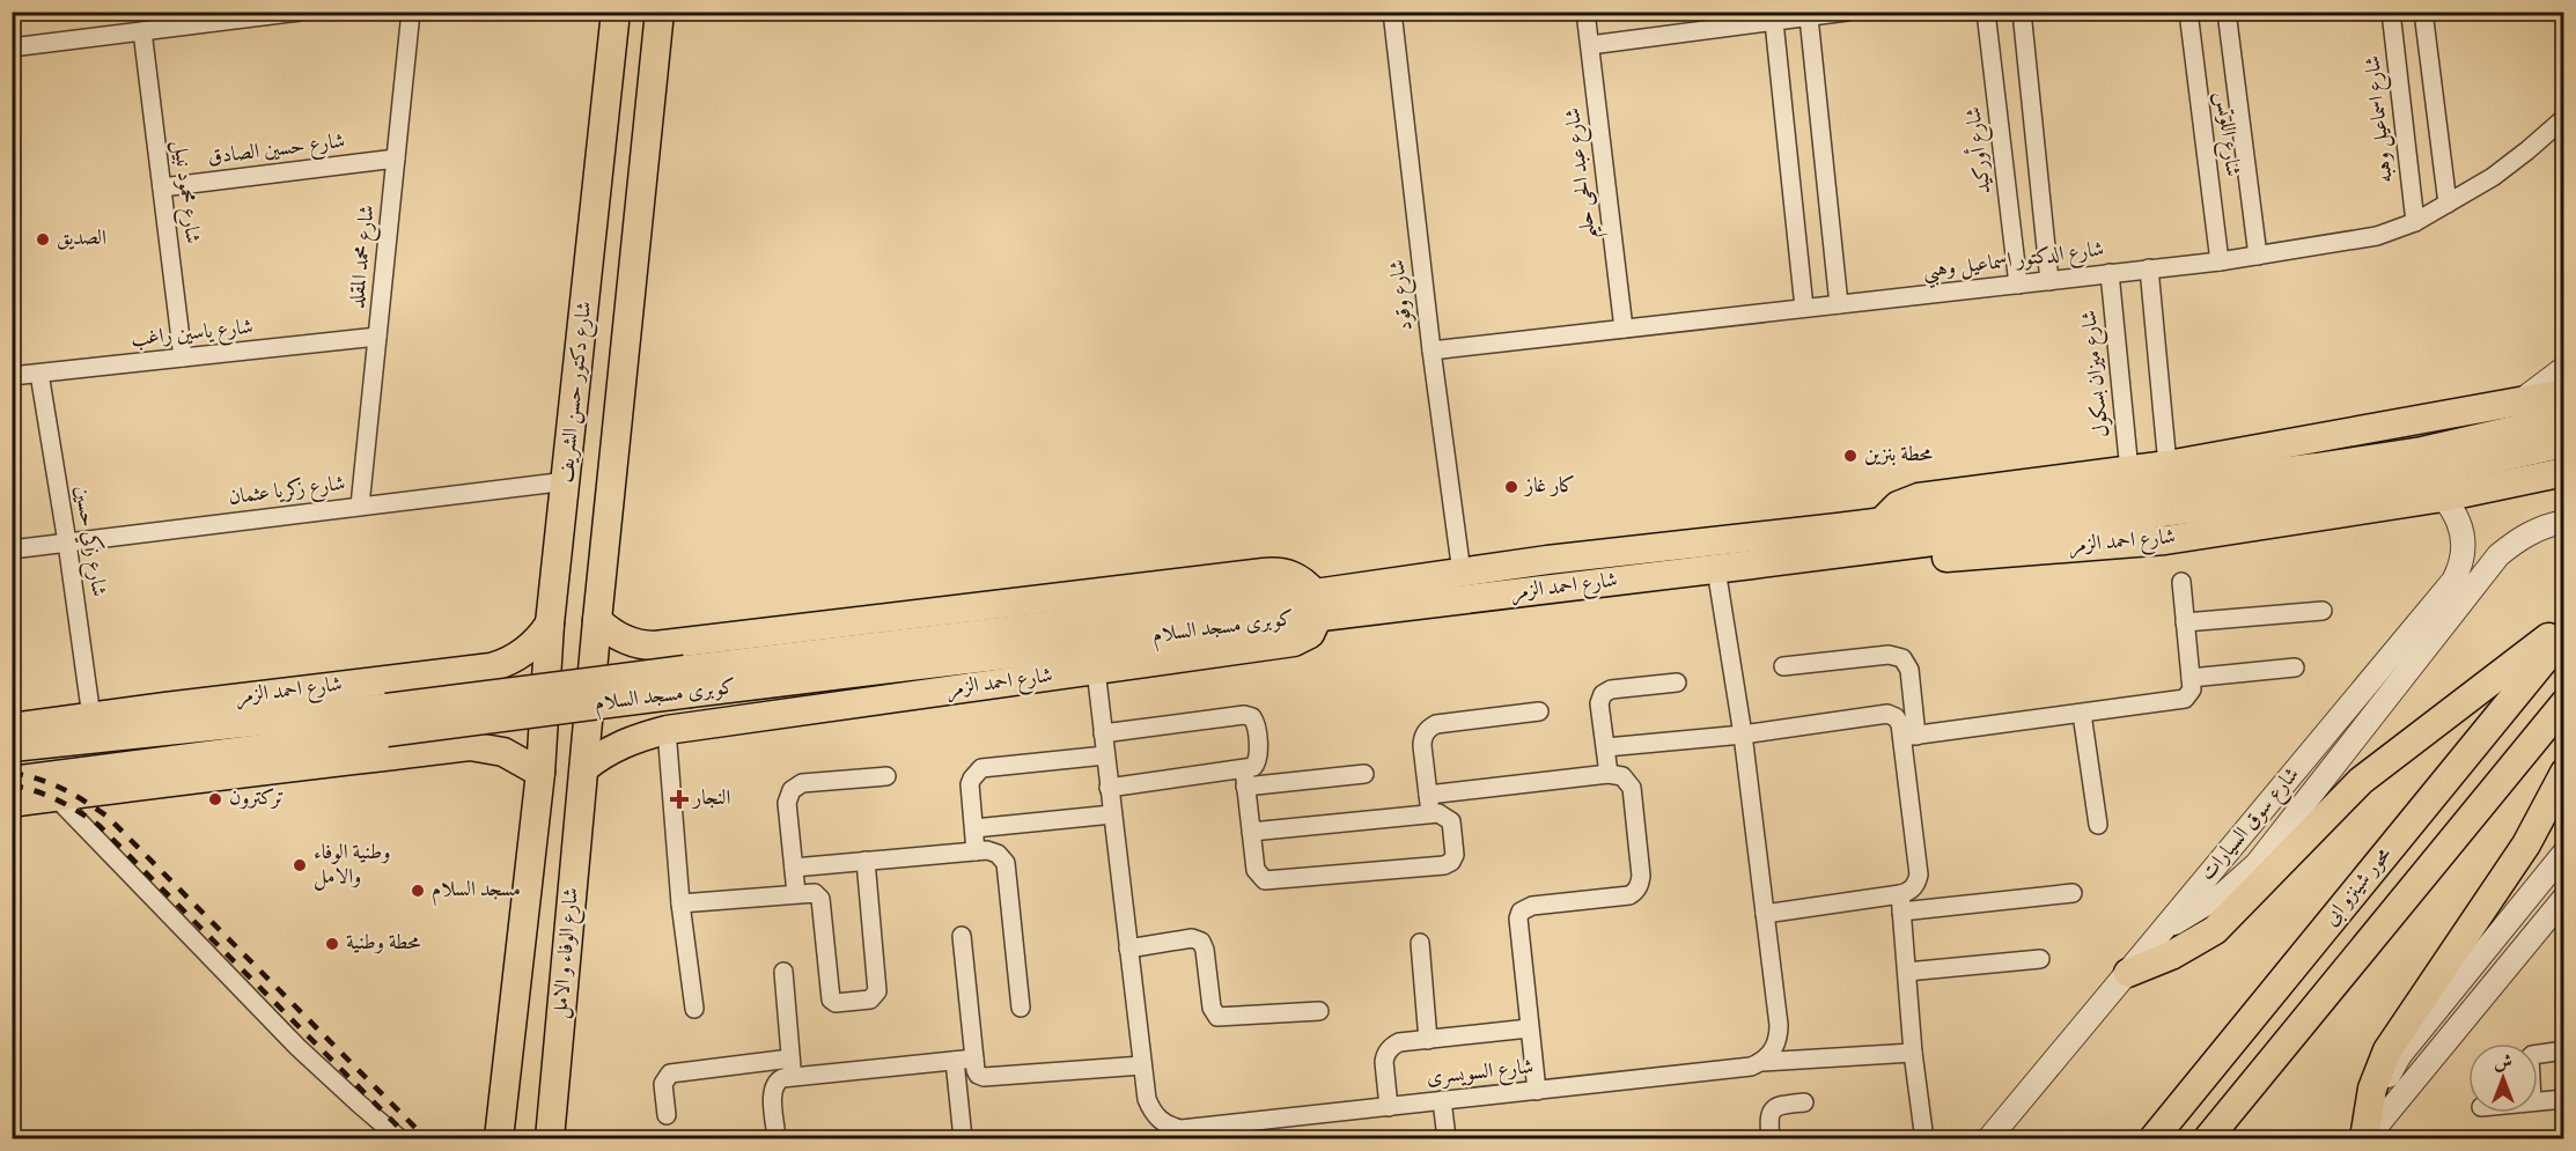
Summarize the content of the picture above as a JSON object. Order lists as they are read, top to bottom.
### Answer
{
  "streets": {
    "main road": [
      "شارع دكتور حسن الشريف",
      "شارع احمد الزمر",
      "كوبرى مسجد السلام",
      "محور شينزو ابى",
      "شارع الوفاء و الامل"
    ],
    "street": [
      "شارع اسماعيل وهبه",
      "شارع اللوتس",
      "شارع حسين الصادق",
      "شارع أوركيد",
      "شارع عبد الحى حليم",
      "شارع محمود نبيل",
      "شارع محمد المقلد",
      "شارع الدكتور اسماعيل وهبي",
      "شارع وقود",
      "شارع ياسين راغب",
      "شارع ميزان بسكول",
      "شارع زكريا عثمان",
      "شارع زكي حسين",
      "شارع سوق السيارات",
      "شارع السويسرى"
    ]
  },
  "crossings": [
    ["شارع اسماعيل وهبه", "شارع الدكتور اسماعيل وهبي"],
    ["شارع اللوتس", "شارع الدكتور اسماعيل وهبي"],
    ["شارع حسين الصادق", "شارع محمود نبيل"],
    ["شارع حسين الصادق", "شارع محمد المقلد"],
    ["شارع أوركيد", "شارع الدكتور اسماعيل وهبي"],
    ["شارع عبد الحى حليم", "شارع الدكتور اسماعيل وهبي"],
    ["شارع محمود نبيل", "شارع ياسين راغب"],
    ["شارع محمد المقلد", "شارع ياسين راغب"],
    ["شارع محمد المقلد", "شارع زكريا عثمان"],
    ["شارع الدكتور اسماعيل وهبي", "شارع وقود"],
    ["شارع الدكتور اسماعيل وهبي", "شارع ميزان بسكول"],
    ["شارع وقود", "شارع احمد الزمر"],
    ["شارع ياسين راغب", "شارع زكي حسين"],
    ["شارع دكتور حسن الشريف", "شارع زكريا عثمان"],
    ["شارع دكتور حسن الشريف", "شارع احمد الزمر"],
    ["شارع دكتور حسن الشريف", "شارع الوفاء و الامل"],
    ["شارع زكريا عثمان", "شارع زكي حسين"],
    ["شارع زكي حسين", "شارع احمد الزمر"],
    ["شارع احمد الزمر", "كوبرى مسجد السلام"],
    ["شارع احمد الزمر", "شارع سوق السيارات"],
    ["شارع احمد الزمر", "شارع الوفاء و الامل"],
    ["شارع احمد الزمر", "شارع السويسرى"]
  ],
  "places": {
    "other": [
      "الصديق",
      "محطة بنزين",
      "كار غاز",
      "تركترون",
      "وطنية الوفاء والامل",
      "مسجد السلام",
      "محطة وطنية"
    ],
    "health": ["النجار"]
  },
  "north": "top"
}
